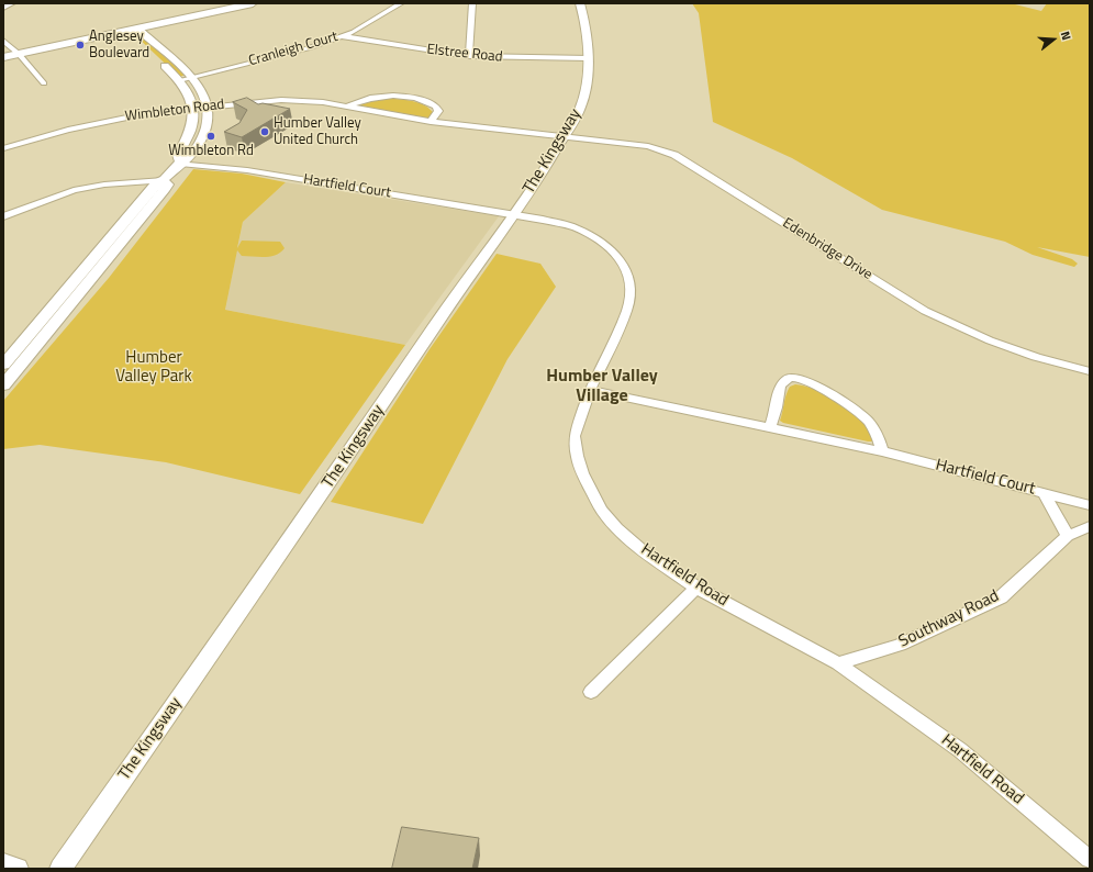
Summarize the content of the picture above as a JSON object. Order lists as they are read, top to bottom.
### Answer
{
  "streets": {
    "street": [
      "Cranleigh Court",
      "Elstree Road",
      "Wimbleton Road",
      "The Kingsway",
      "Hartfield Court",
      "Edenbridge Drive",
      "Hartfield Road",
      "Southway Road"
    ]
  },
  "crossings": [
    ["Cranleigh Court", "Elstree Road"],
    ["Elstree Road", "The Kingsway"],
    ["Wimbleton Road", "The Kingsway"],
    ["Wimbleton Road", "Edenbridge Drive"],
    ["The Kingsway", "Hartfield Court"],
    ["The Kingsway", "Edenbridge Drive"],
    ["The Kingsway", "Hartfield Road"],
    ["Hartfield Court", "Hartfield Road"],
    ["Hartfield Road", "Southway Road"]
  ],
  "districts": ["Humber Valley Village"],
  "parks": ["Humber Valley Park"],
  "places": ["Anglesey Boulevard", "Humber Valley United Church", "Wimbleton Rd"],
  "north": "right"
}
